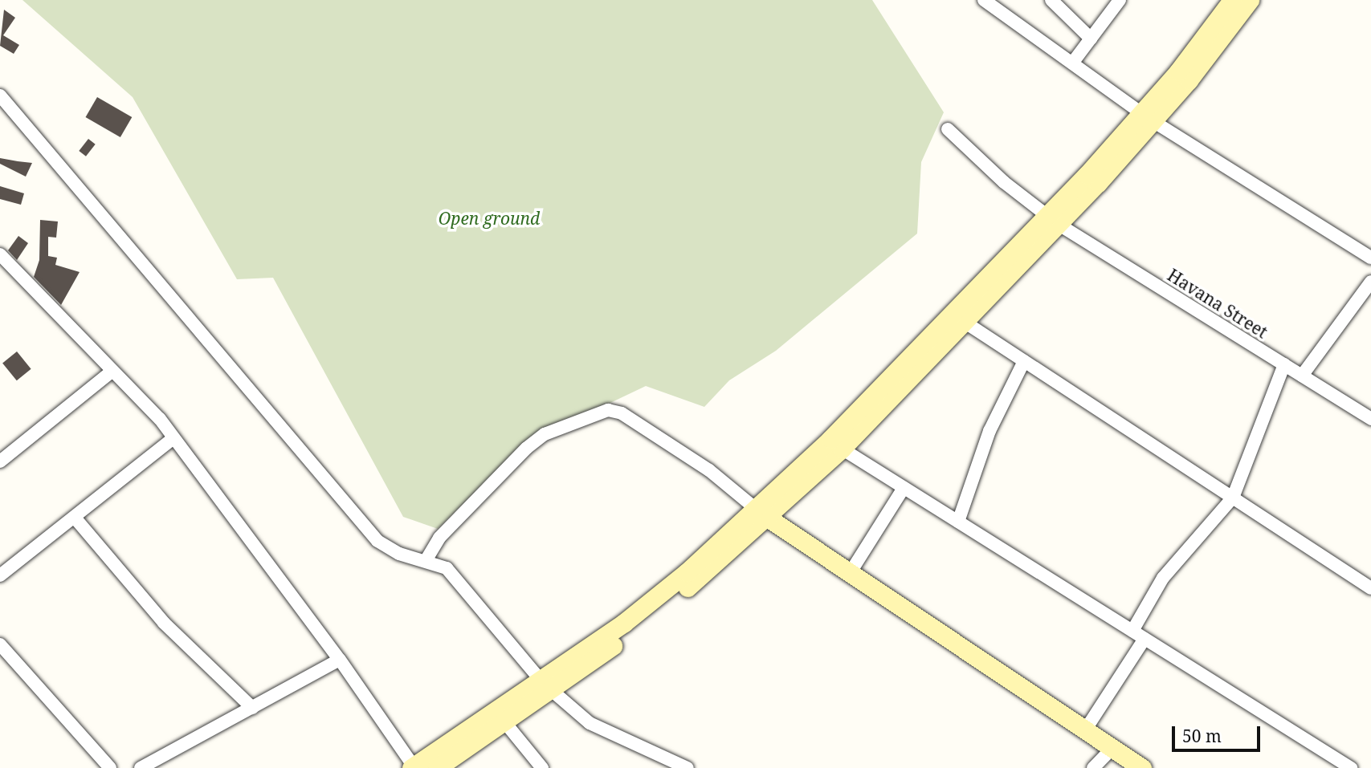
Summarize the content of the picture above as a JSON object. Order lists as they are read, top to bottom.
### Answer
{
  "streets": {
    "street": ["Havana Street"]
  },
  "parks": ["Open ground"],
  "scale_bar": "50 m"
}
